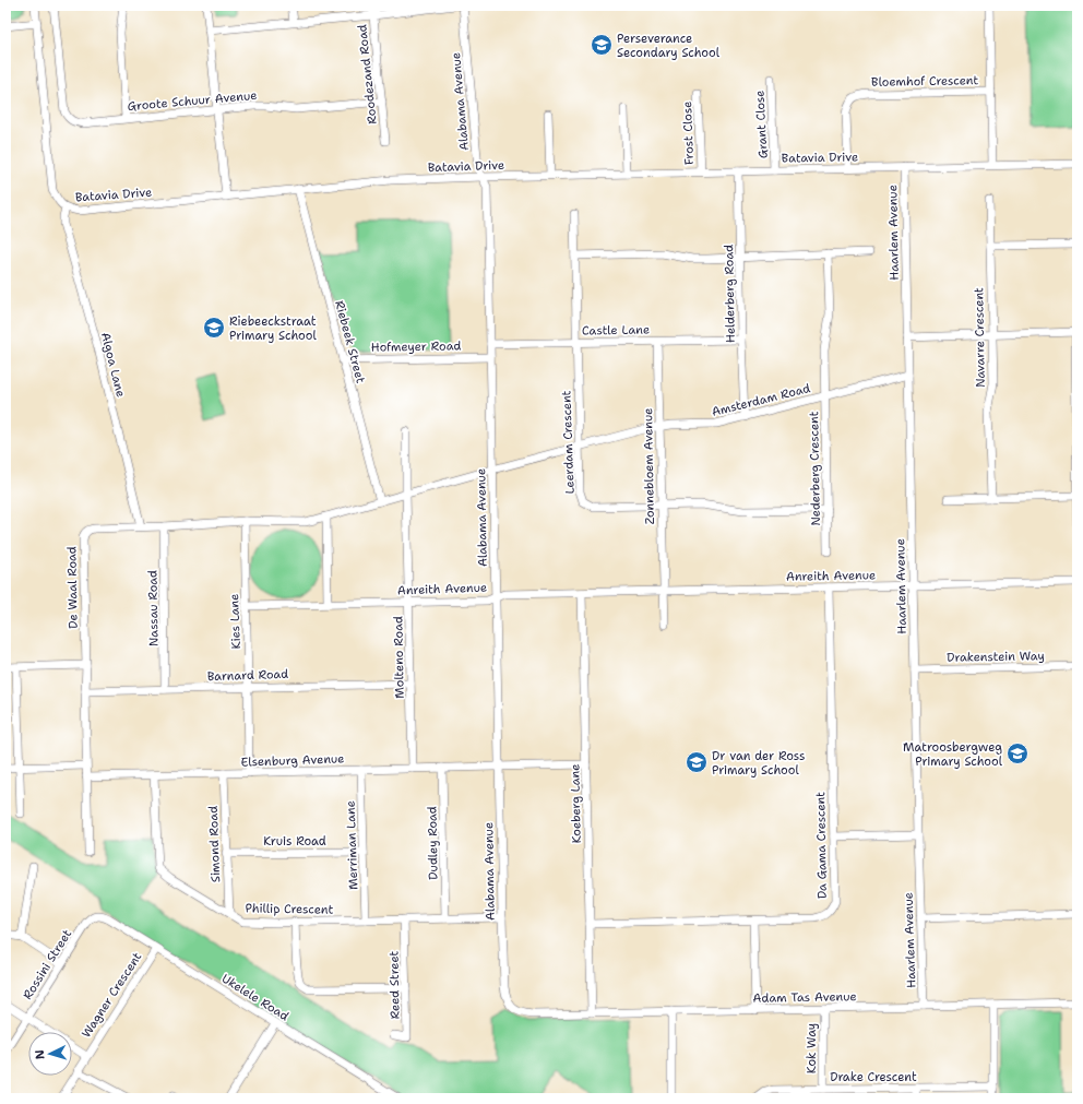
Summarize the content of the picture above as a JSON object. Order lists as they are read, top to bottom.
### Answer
{
  "streets": {
    "street": [
      "Roodezand Road",
      "Bloemhof Crescent",
      "Groote Schuur Avenue",
      "Alabama Avenue",
      "Grant Close",
      "Frost Close",
      "Batavia Drive",
      "Haarlem Avenue",
      "Helderberg Road",
      "Castle Lane",
      "Navarre Crescent",
      "Riebeek Street",
      "Hofmeyer Road",
      "Algoa Lane",
      "Amsterdam Road",
      "Leerdam Crescent",
      "Zonnebloem Avenue",
      "Nederberg Crescent",
      "Anreith Avenue",
      "De Waal Road",
      "Nassau Road",
      "Kies Lane",
      "Drakenstein Way",
      "Molteno Road",
      "Barnard Road",
      "Elsenburg Avenue",
      "Koeberg Lane",
      "Kruis Road",
      "Dudley Road",
      "Simond Road",
      "Merriman Lane",
      "Da Gama Crescent",
      "Phillip Crescent",
      "Rossini Street",
      "Reed Street",
      "Wagner Crescent",
      "Ukelele Road",
      "Adam Tas Avenue",
      "Kok Way",
      "Drake Crescent"
    ]
  },
  "crossings": [
    ["Roodezand Road", "Groote Schuur Avenue"],
    ["Bloemhof Crescent", "Batavia Drive"],
    ["Alabama Avenue", "Batavia Drive"],
    ["Alabama Avenue", "Castle Lane"],
    ["Alabama Avenue", "Hofmeyer Road"],
    ["Alabama Avenue", "Amsterdam Road"],
    ["Alabama Avenue", "Anreith Avenue"],
    ["Alabama Avenue", "Elsenburg Avenue"],
    ["Alabama Avenue", "Phillip Crescent"],
    ["Alabama Avenue", "Adam Tas Avenue"],
    ["Grant Close", "Batavia Drive"],
    ["Frost Close", "Batavia Drive"],
    ["Batavia Drive", "Haarlem Avenue"],
    ["Batavia Drive", "Helderberg Road"],
    ["Batavia Drive", "Riebeek Street"],
    ["Batavia Drive", "Algoa Lane"],
    ["Haarlem Avenue", "Amsterdam Road"],
    ["Haarlem Avenue", "Anreith Avenue"],
    ["Haarlem Avenue", "Drakenstein Way"],
    ["Haarlem Avenue", "Adam Tas Avenue"],
    ["Helderberg Road", "Castle Lane"],
    ["Helderberg Road", "Amsterdam Road"],
    ["Castle Lane", "Leerdam Crescent"],
    ["Castle Lane", "Zonnebloem Avenue"],
    ["Riebeek Street", "Hofmeyer Road"],
    ["Riebeek Street", "Amsterdam Road"],
    ["Riebeek Street", "De Waal Road"],
    ["Algoa Lane", "De Waal Road"],
    ["Amsterdam Road", "Leerdam Crescent"],
    ["Amsterdam Road", "Zonnebloem Avenue"],
    ["Amsterdam Road", "Nederberg Crescent"],
    ["Amsterdam Road", "De Waal Road"],
    ["Amsterdam Road", "Molteno Road"],
    ["Leerdam Crescent", "Zonnebloem Avenue"],
    ["Leerdam Crescent", "Nederberg Crescent"],
    ["Zonnebloem Avenue", "Anreith Avenue"],
    ["Anreith Avenue", "Kies Lane"],
    ["Anreith Avenue", "Molteno Road"],
    ["Anreith Avenue", "Koeberg Lane"],
    ["Anreith Avenue", "Da Gama Crescent"],
    ["De Waal Road", "Nassau Road"],
    ["De Waal Road", "Kies Lane"],
    ["De Waal Road", "Barnard Road"],
    ["De Waal Road", "Elsenburg Avenue"],
    ["Nassau Road", "Barnard Road"],
    ["Kies Lane", "Barnard Road"],
    ["Kies Lane", "Elsenburg Avenue"],
    ["Molteno Road", "Barnard Road"],
    ["Molteno Road", "Elsenburg Avenue"],
    ["Elsenburg Avenue", "Koeberg Lane"],
    ["Elsenburg Avenue", "Dudley Road"],
    ["Elsenburg Avenue", "Simond Road"],
    ["Elsenburg Avenue", "Merriman Lane"],
    ["Elsenburg Avenue", "Phillip Crescent"],
    ["Koeberg Lane", "Da Gama Crescent"],
    ["Koeberg Lane", "Adam Tas Avenue"],
    ["Kruis Road", "Simond Road"],
    ["Kruis Road", "Merriman Lane"],
    ["Dudley Road", "Phillip Crescent"],
    ["Simond Road", "Phillip Crescent"],
    ["Merriman Lane", "Phillip Crescent"],
    ["Phillip Crescent", "Reed Street"],
    ["Rossini Street", "Ukelele Road"],
    ["Wagner Crescent", "Ukelele Road"],
    ["Adam Tas Avenue", "Kok Way"],
    ["Kok Way", "Drake Crescent"]
  ],
  "places": {
    "school or university": [
      "Perseverance Secondary School",
      "Riebeeckstraat Primary School",
      "Matroosbergweg Primary School",
      "Dr van der Ross Primary School"
    ]
  },
  "north": "left"
}
